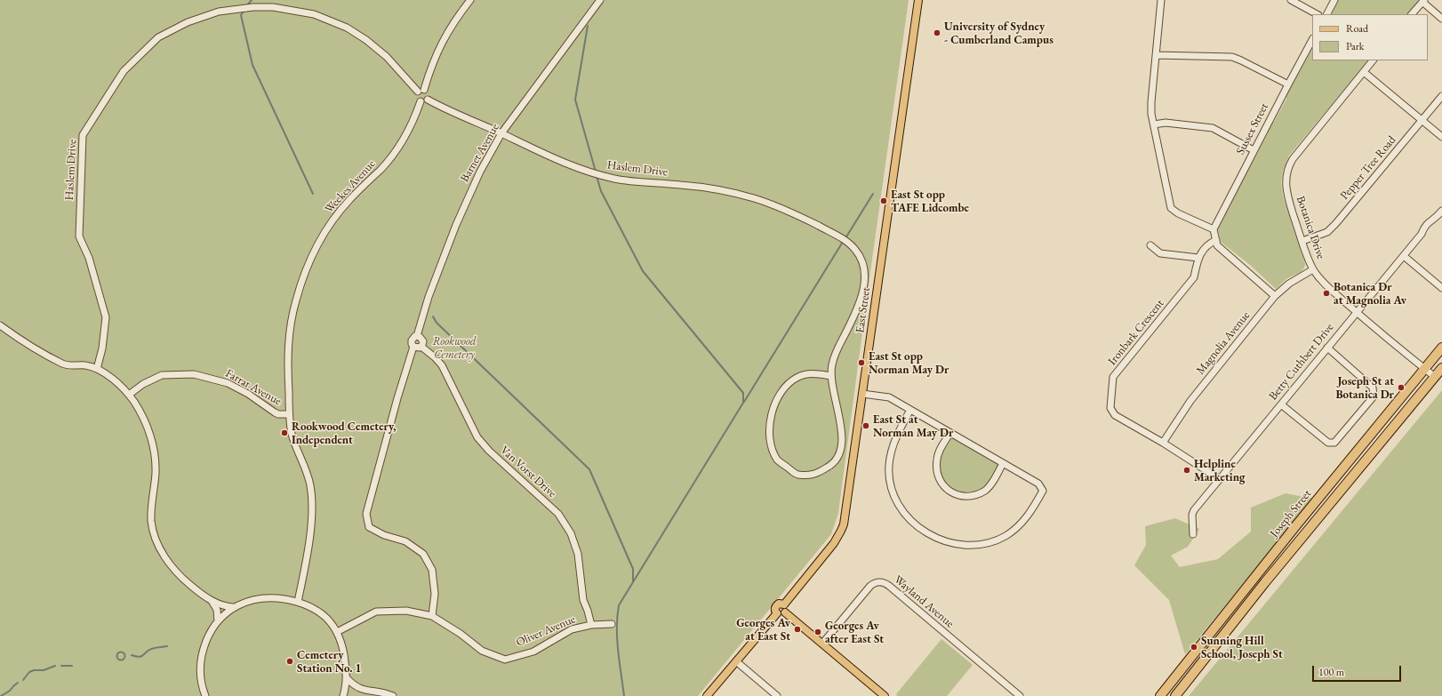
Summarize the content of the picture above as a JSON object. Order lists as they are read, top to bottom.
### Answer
{
  "streets": {
    "highway": ["Joseph Street"],
    "main road": ["East Street"],
    "street": [
      "Sussex Street",
      "Barnet Avenue",
      "Pepper Tree Road",
      "Haslem Drive",
      "Weekes Avenue",
      "Botanica Drive",
      "Ironbark Crescent",
      "Magnolia Avenue",
      "Betty Cuthbert Drive",
      "Farrar Avenue",
      "Van Vorst Drive",
      "Wayland Avenue",
      "Oliver Avenue"
    ]
  },
  "crossings": [
    ["Barnet Avenue", "Haslem Drive"],
    ["Barnet Avenue", "Van Vorst Drive"],
    ["Barnet Avenue", "Oliver Avenue"],
    ["Pepper Tree Road", "Botanica Drive"],
    ["Haslem Drive", "Weekes Avenue"],
    ["Weekes Avenue", "Farrar Avenue"],
    ["Botanica Drive", "Magnolia Avenue"],
    ["Botanica Drive", "Betty Cuthbert Drive"],
    ["Botanica Drive", "Joseph Street"],
    ["Ironbark Crescent", "Magnolia Avenue"],
    ["Ironbark Crescent", "Betty Cuthbert Drive"],
    ["Van Vorst Drive", "Oliver Avenue"]
  ],
  "parks": ["Rookwood Cemetery"],
  "places": [
    "University of Sydney - Cumberland Campus",
    "East St opp TAFE Lidcombe",
    "Botanica Dr at Magnolia Av",
    "East St opp Norman May Dr",
    "Joseph St at Botanica Dr",
    "East St at Norman May Dr",
    "Rookwood Cemetery, Independent",
    "Helpline Marketing",
    "Georges Av at East St",
    "Georges Av after East St",
    "Sunning Hill School, Joseph St",
    "Cemetery Station No. 1"
  ],
  "legend": ["Road", "Park"],
  "scale_bar": "100 m"
}
